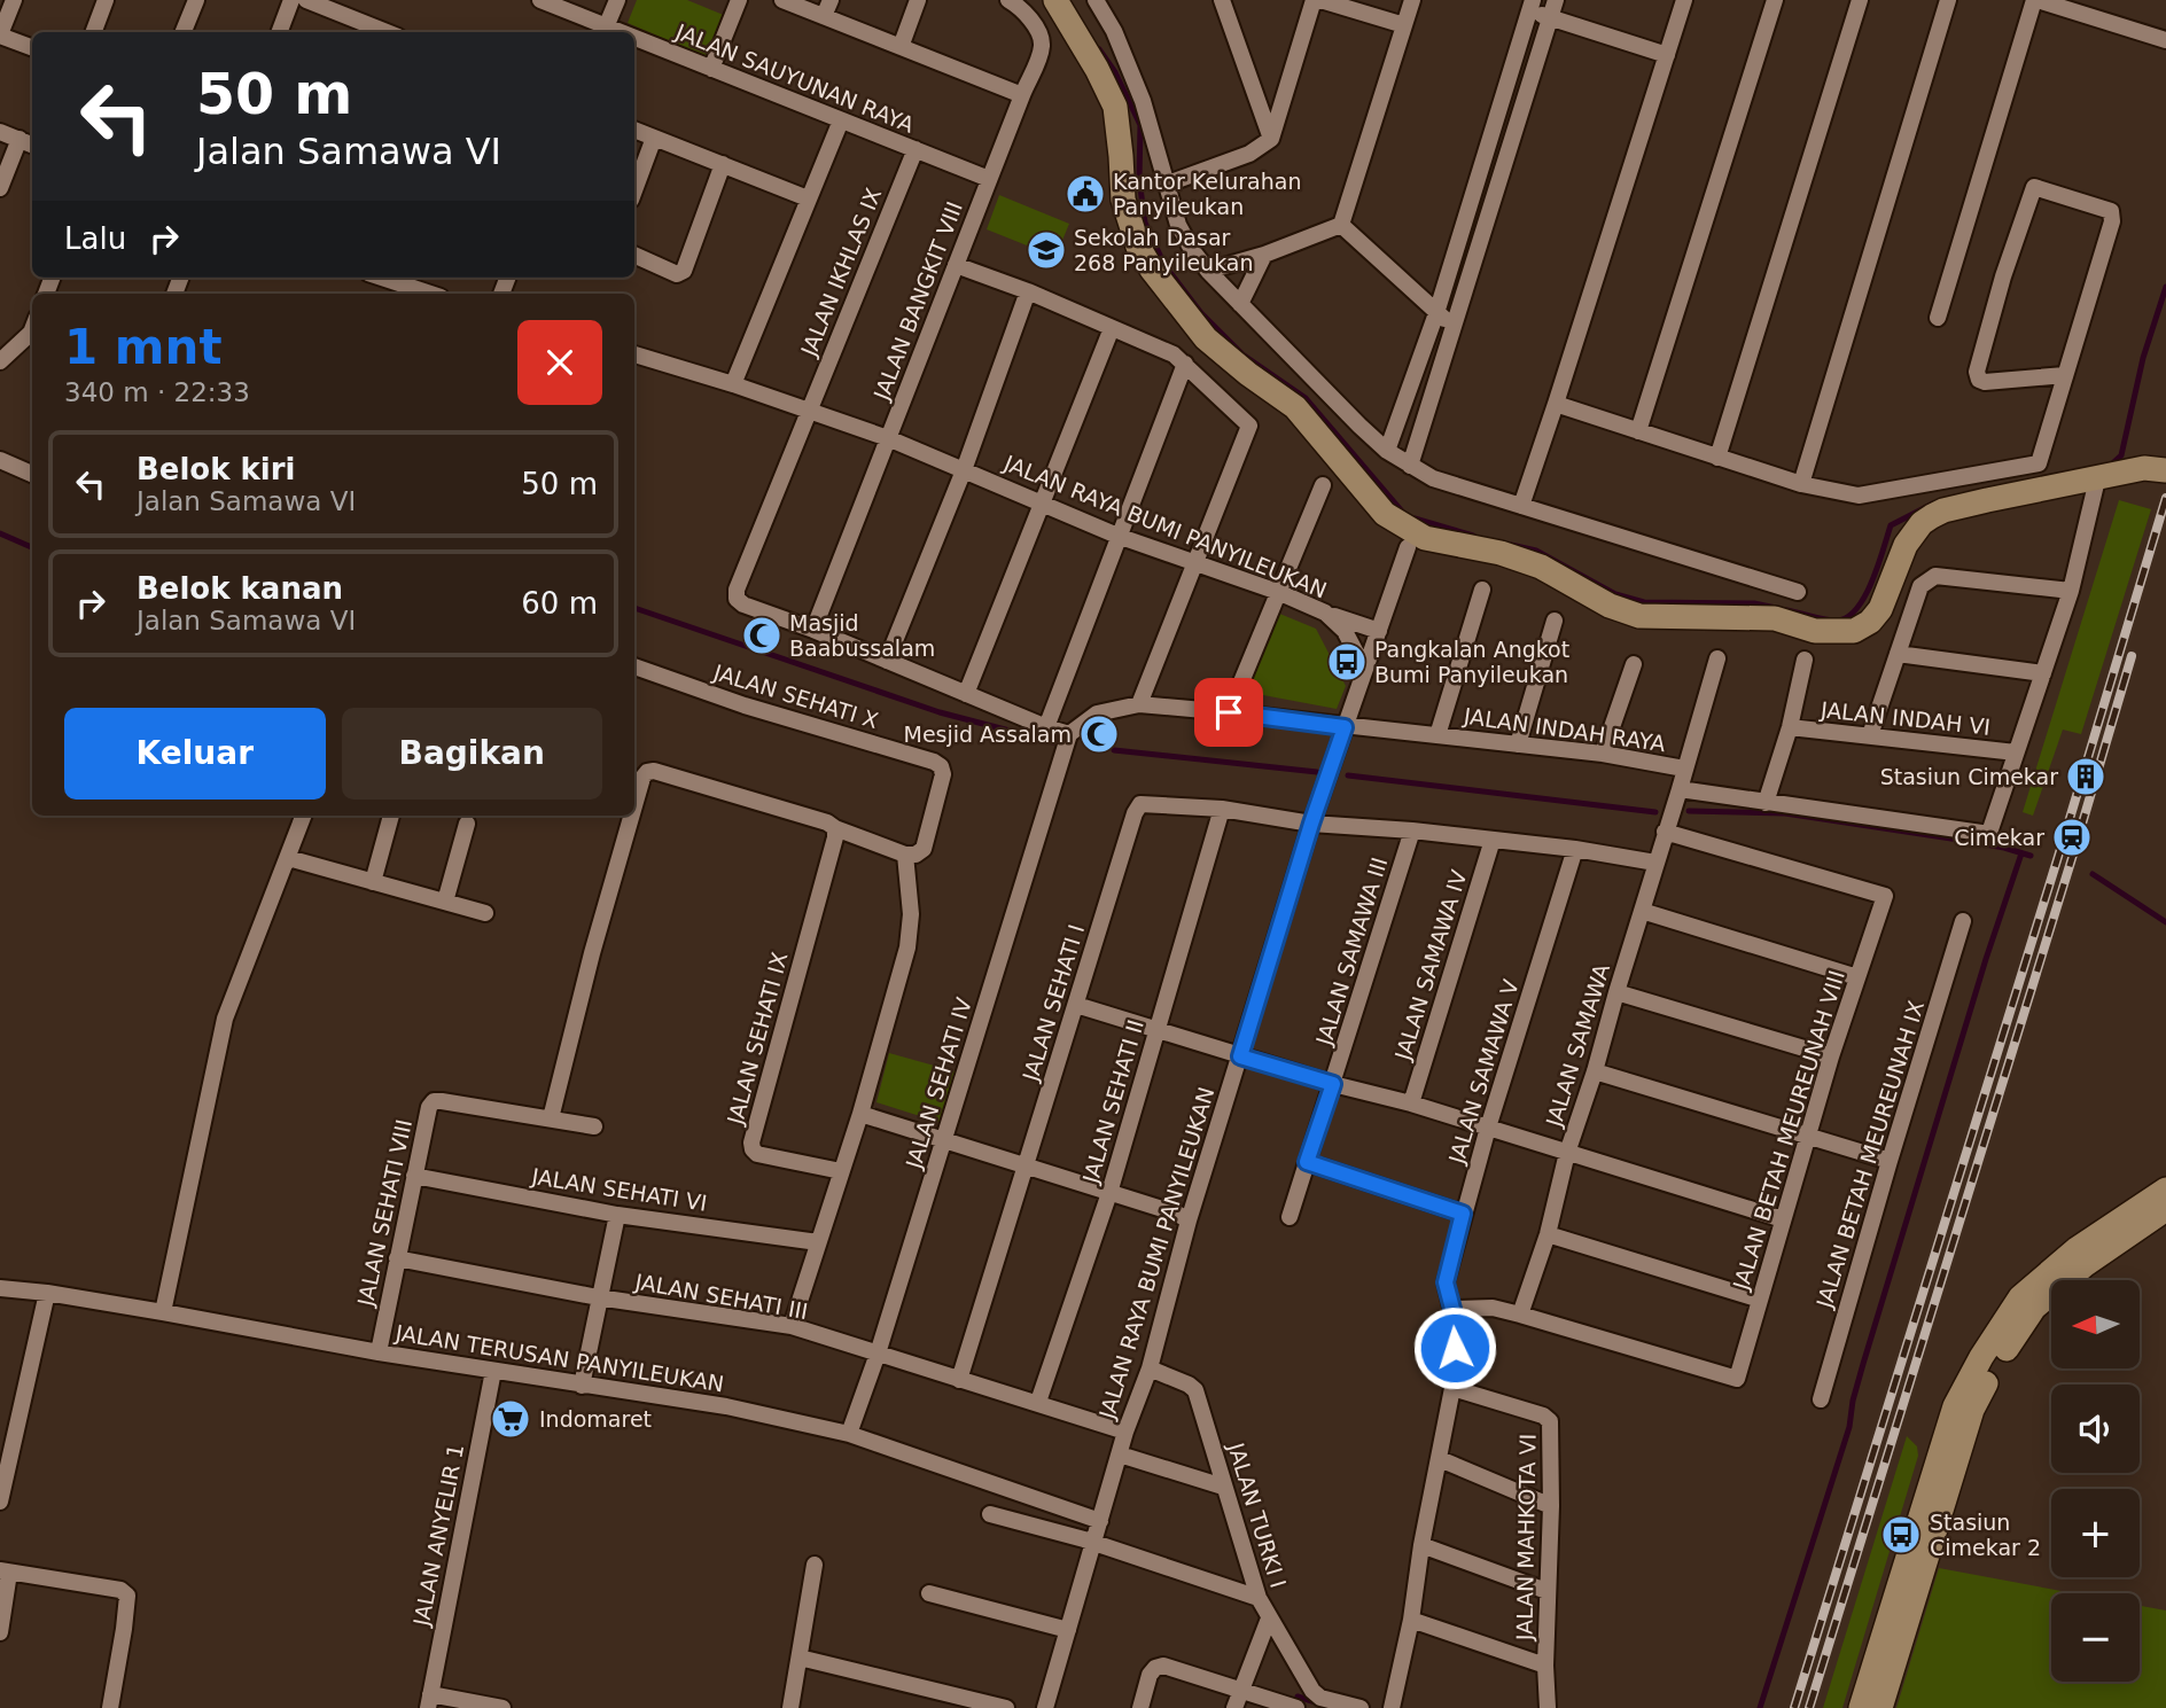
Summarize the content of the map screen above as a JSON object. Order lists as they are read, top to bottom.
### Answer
{
  "streets": {
    "street": [
      "JALAN SAUYUNAN RAYA",
      "JALAN IKHLAS IX",
      "JALAN BANGKIT VIII",
      "JALAN RAYA BUMI PANYILEUKAN",
      "JALAN SEHATI X",
      "JALAN INDAH VI",
      "JALAN INDAH RAYA",
      "JALAN SAMAWA III",
      "JALAN SAMAWA IV",
      "JALAN SEHATI I",
      "JALAN SEHATI IX",
      "JALAN SAMAWA",
      "JALAN SAMAWA V",
      "JALAN SEHATI IV",
      "JALAN SEHATI II",
      "JALAN BETAH MEUREUNAH VIII",
      "JALAN BETAH MEUREUNAH IX",
      "JALAN SEHATI VI",
      "JALAN SEHATI VIII",
      "JALAN SEHATI III",
      "JALAN TERUSAN PANYILEUKAN",
      "JALAN TURKI I",
      "JALAN ANYELIR 1",
      "JALAN MAHKOTA VI"
    ]
  },
  "crossings": [
    ["JALAN SAUYUNAN RAYA", "JALAN IKHLAS IX"],
    ["JALAN SAUYUNAN RAYA", "JALAN BANGKIT VIII"],
    ["JALAN IKHLAS IX", "JALAN BANGKIT VIII"],
    ["JALAN IKHLAS IX", "JALAN RAYA BUMI PANYILEUKAN"],
    ["JALAN BANGKIT VIII", "JALAN RAYA BUMI PANYILEUKAN"],
    ["JALAN RAYA BUMI PANYILEUKAN", "JALAN INDAH RAYA"],
    ["JALAN RAYA BUMI PANYILEUKAN", "JALAN SEHATI I"],
    ["JALAN RAYA BUMI PANYILEUKAN", "JALAN SEHATI III"],
    ["JALAN RAYA BUMI PANYILEUKAN", "JALAN TERUSAN PANYILEUKAN"],
    ["JALAN RAYA BUMI PANYILEUKAN", "JALAN TURKI I"],
    ["JALAN INDAH RAYA", "JALAN SAMAWA"],
    ["JALAN SAMAWA III", "JALAN SEHATI I"],
    ["JALAN SAMAWA IV", "JALAN SEHATI I"],
    ["JALAN SEHATI I", "JALAN SAMAWA"],
    ["JALAN SEHATI I", "JALAN SAMAWA V"],
    ["JALAN SEHATI I", "JALAN SEHATI II"],
    ["JALAN SEHATI I", "JALAN SEHATI III"],
    ["JALAN SAMAWA", "JALAN BETAH MEUREUNAH VIII"],
    ["JALAN SEHATI IV", "JALAN SEHATI III"],
    ["JALAN SEHATI IV", "JALAN TERUSAN PANYILEUKAN"],
    ["JALAN SEHATI II", "JALAN SEHATI III"],
    ["JALAN SEHATI VI", "JALAN SEHATI VIII"],
    ["JALAN SEHATI VIII", "JALAN SEHATI III"],
    ["JALAN SEHATI VIII", "JALAN TERUSAN PANYILEUKAN"],
    ["JALAN TERUSAN PANYILEUKAN", "JALAN ANYELIR 1"]
  ],
  "places": {
    "public building": ["Kantor Kelurahan Panyileukan"],
    "school or university": ["Sekolah Dasar 268 Panyileukan"],
    "mosque": ["Masjid Baabussalam", "Mesjid Assalam"],
    "bus stop": ["Pangkalan Angkot Bumi Panyileukan", "Stasiun Cimekar 2"],
    "building": ["Stasiun Cimekar"],
    "station": ["Cimekar"],
    "supermarket": ["Indomaret"]
  },
  "north": "left",
  "page": {
    "turn": ["50 m", "Jalan Samawa VI"],
    "then": "Lalu",
    "heading": ["1 mnt", "340 m · 22:33"],
    "list": [
      {
        "name": "Belok kiri",
        "note": "Jalan Samawa VI",
        "value": "50 m"
      },
      {
        "name": "Belok kanan",
        "note": "Jalan Samawa VI",
        "value": "60 m"
      }
    ],
    "buttons": ["Keluar", "Bagikan"],
    "map_buttons": ["+", "−"]
  }
}
